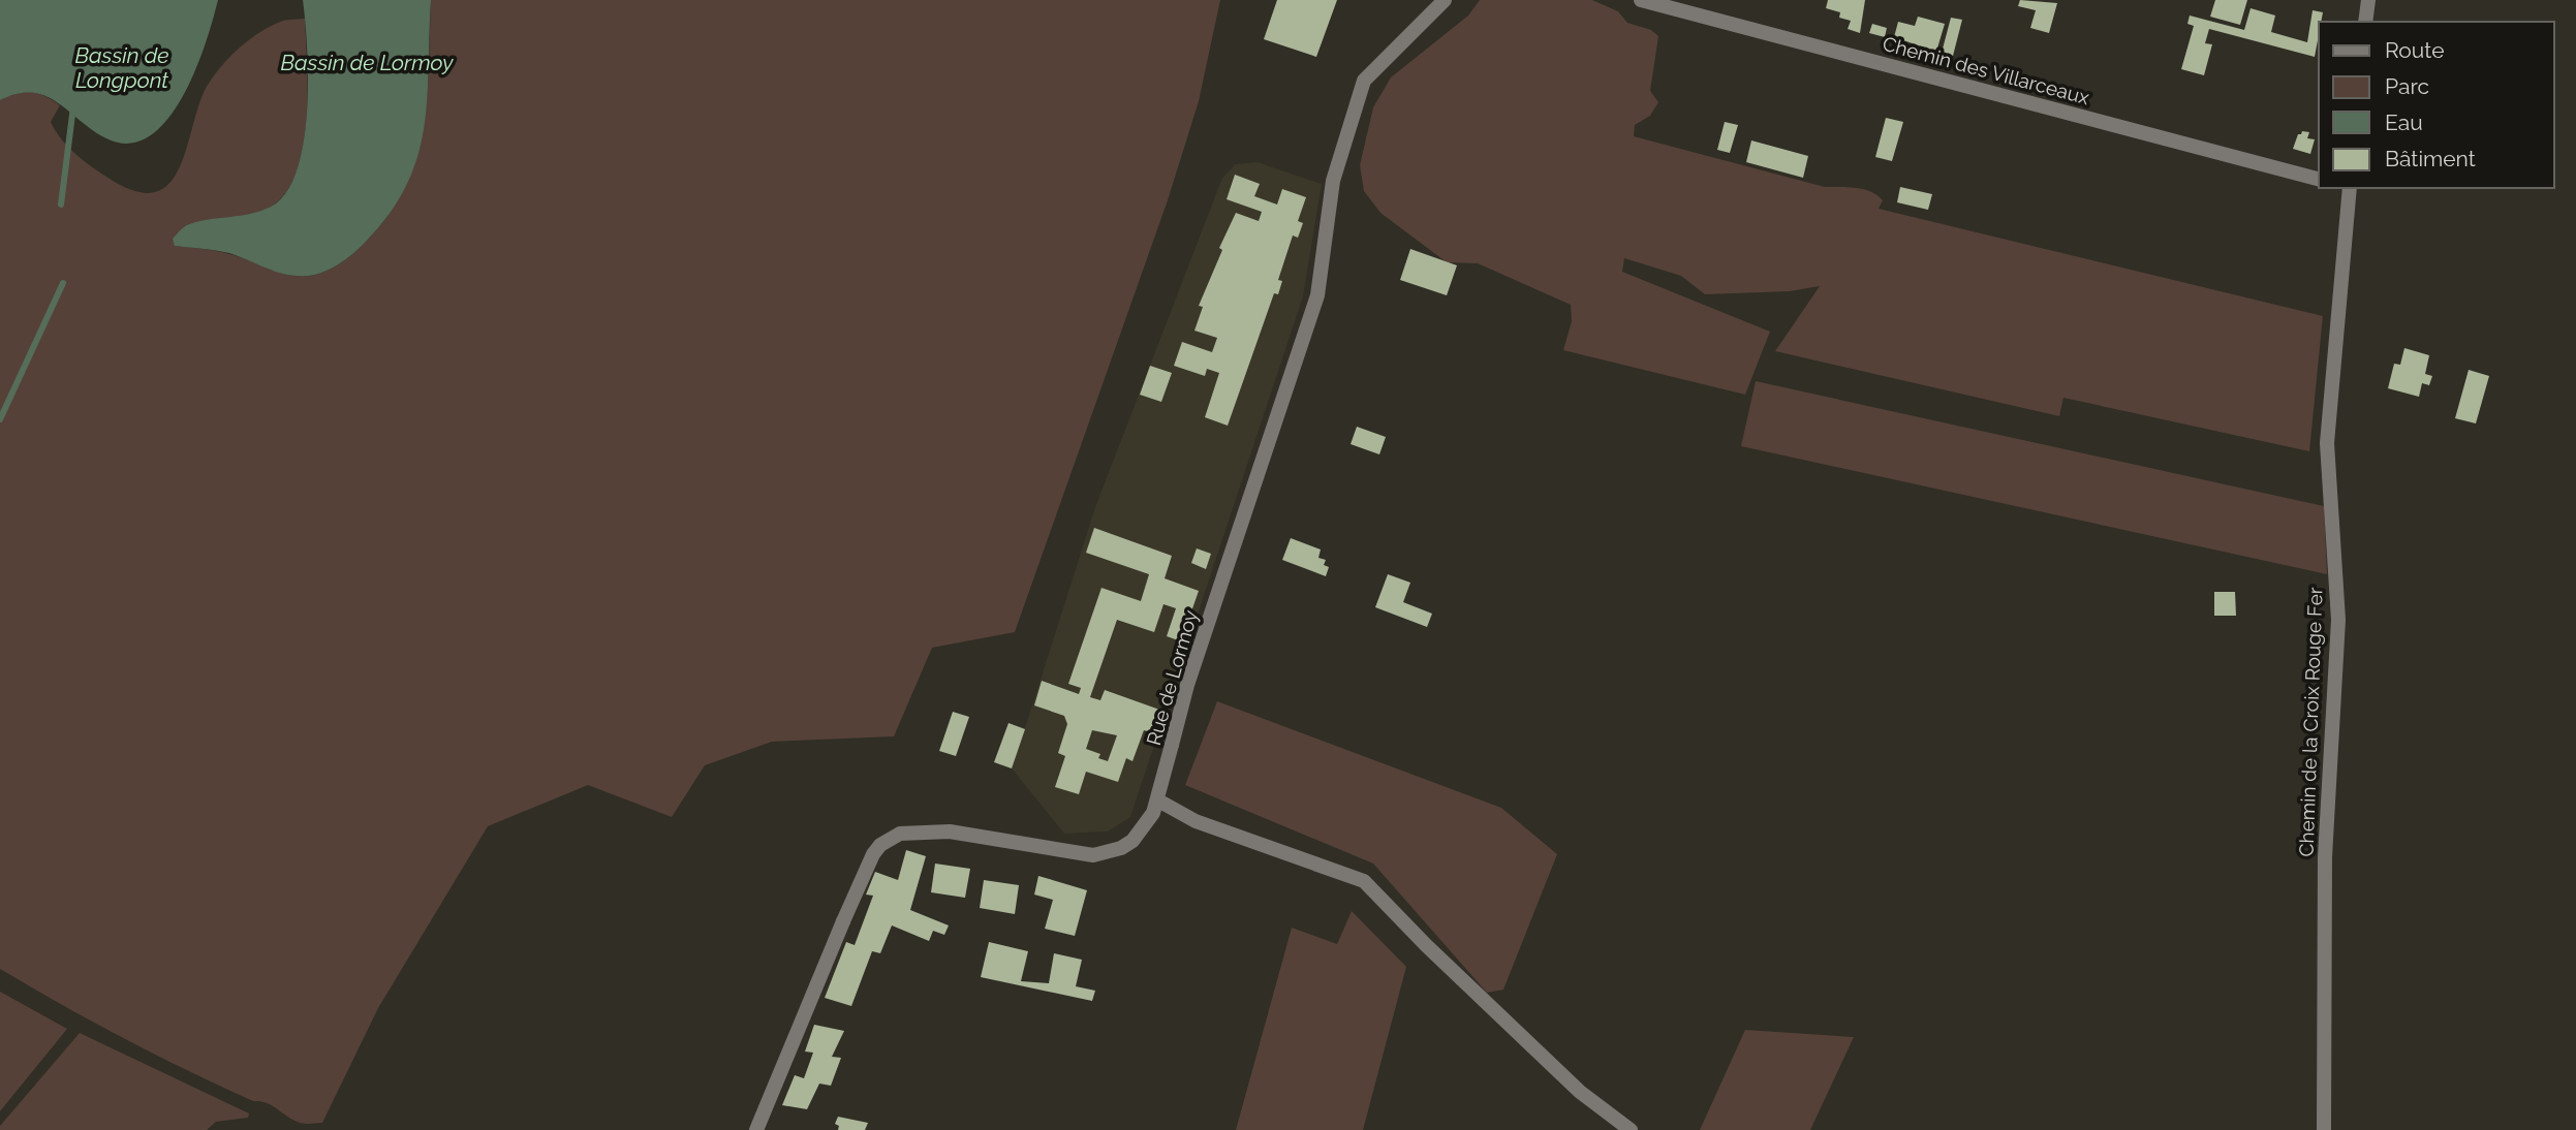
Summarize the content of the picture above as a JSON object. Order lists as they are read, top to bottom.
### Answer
{
  "streets": {
    "street": ["Chemin des Villarceaux", "Rue de Lormoy", "Chemin de la Croix Rouge Fer"]
  },
  "water": ["Bassin de Longpont", "Bassin de Lormoy"],
  "legend": [
    "Route",
    "Parc",
    "Eau",
    "Bâtiment"
  ]
}
